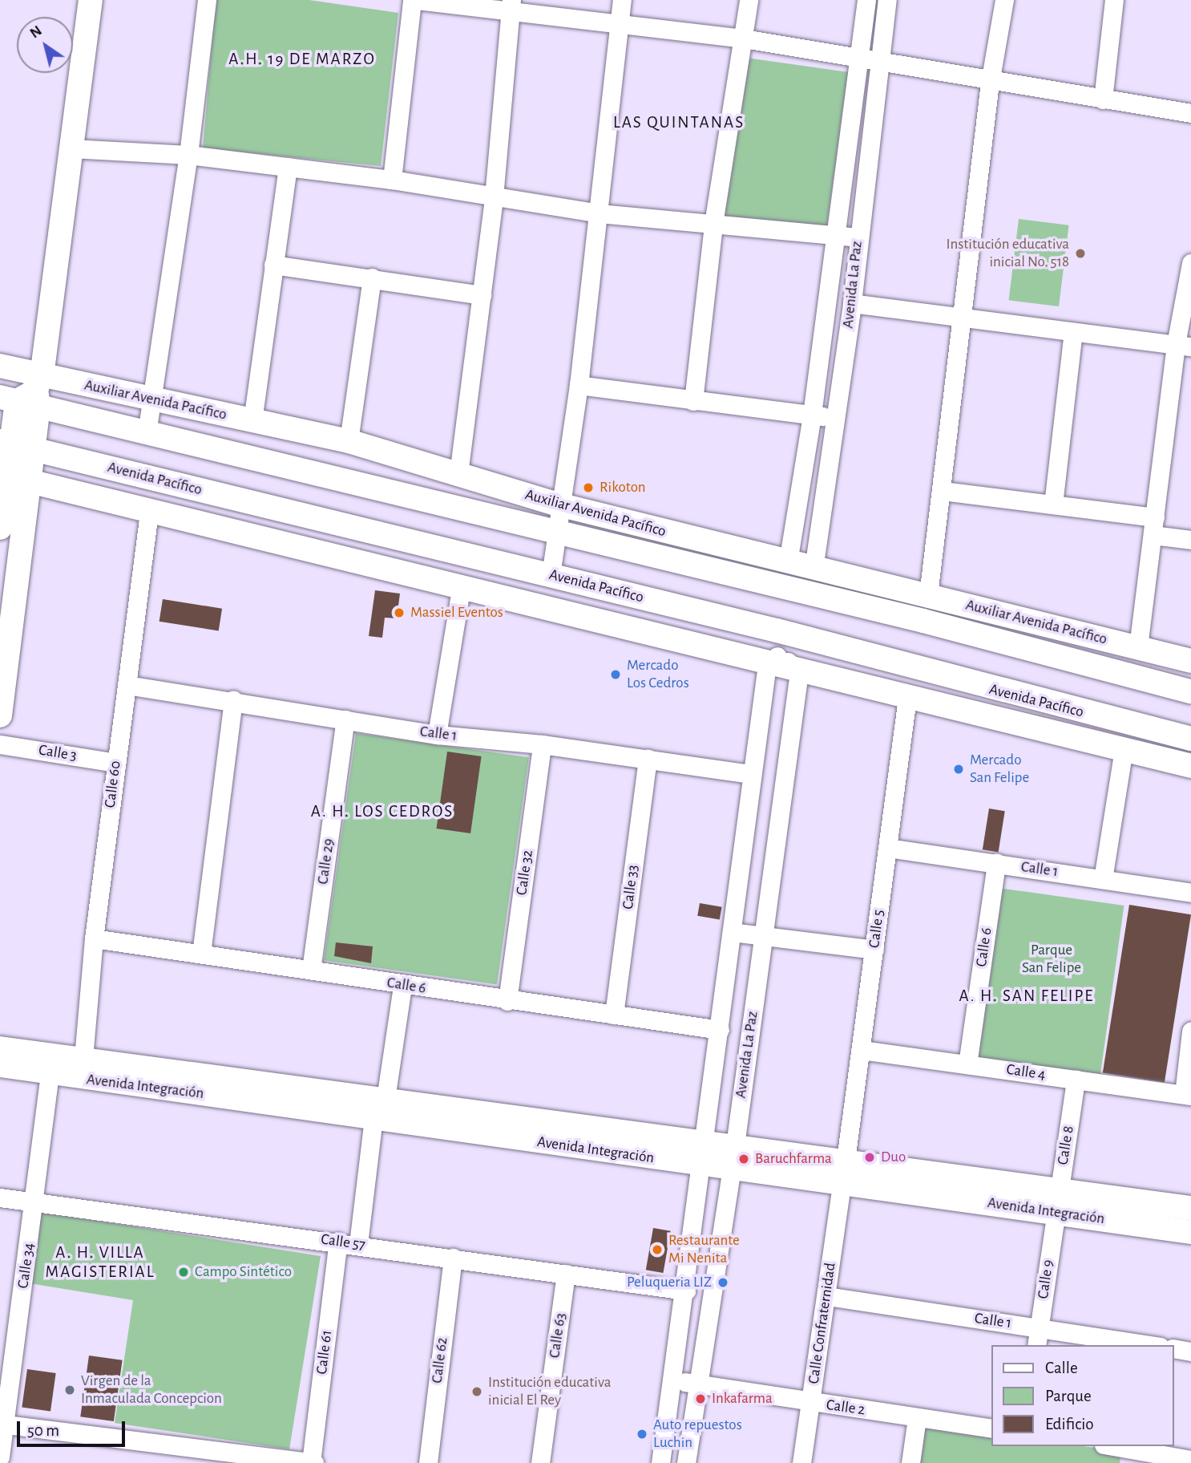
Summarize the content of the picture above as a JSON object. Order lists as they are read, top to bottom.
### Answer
{
  "streets": {
    "main road": ["Auxiliar Avenida Pacífico", "Avenida Pacífico", "Avenida Integración"],
    "street": [
      "Avenida La Paz",
      "Calle 1",
      "Calle 3",
      "Calle 60",
      "Calle 29",
      "Calle 32",
      "Calle 33",
      "Calle 5",
      "Calle 6",
      "Calle 4",
      "Calle 8",
      "Calle 57",
      "Calle 34",
      "Calle 9",
      "Calle Confraternidad",
      "Calle 63",
      "Calle 61",
      "Calle 62",
      "Calle 2"
    ]
  },
  "crossings": [
    ["Avenida La Paz", "Auxiliar Avenida Pacífico"],
    ["Avenida La Paz", "Avenida Integración"],
    ["Avenida La Paz", "Calle 2"],
    ["Calle 1", "Calle 60"],
    ["Calle 1", "Calle 29"],
    ["Calle 1", "Calle 32"],
    ["Calle 1", "Calle 33"],
    ["Calle 1", "Calle 5"],
    ["Calle 1", "Calle 6"],
    ["Calle 1", "Calle 9"],
    ["Calle 1", "Calle Confraternidad"],
    ["Calle 3", "Calle 60"],
    ["Calle 60", "Calle 6"],
    ["Calle 29", "Calle 6"],
    ["Calle 32", "Calle 6"],
    ["Calle 33", "Calle 6"],
    ["Calle 5", "Calle 4"],
    ["Calle 6", "Calle 4"],
    ["Calle 4", "Calle 8"],
    ["Avenida Integración", "Calle 8"],
    ["Avenida Integración", "Calle 34"],
    ["Avenida Integración", "Calle 9"],
    ["Avenida Integración", "Calle Confraternidad"],
    ["Calle 8", "Calle 9"],
    ["Calle 57", "Calle 34"],
    ["Calle 57", "Calle 63"],
    ["Calle 57", "Calle 61"],
    ["Calle 57", "Calle 62"],
    ["Calle Confraternidad", "Calle 2"]
  ],
  "districts": [
    "A.H. 19 DE MARZO",
    "LAS QUINTANAS",
    "A. H. LOS CEDROS",
    "A. H. SAN FELIPE",
    "A. H. VILLA MAGISTERIAL"
  ],
  "parks": ["Parque San Felipe"],
  "places": [
    "Institución educativa inicial No. 518",
    "Rikoton",
    "Massiel Eventos",
    "Mercado Los Cedros",
    "Mercado San Felipe",
    "Duo",
    "Baruchfarma",
    "Restaurante Mi Nenita",
    "Campo Sintético",
    "Peluqueria LIZ",
    "Virgen de la Inmaculada Concepcion",
    "Institución educativa inicial El Rey",
    "Inkafarma",
    "Auto repuestos Luchin"
  ],
  "legend": ["Calle", "Parque", "Edificio"],
  "scale_bar": "50 m",
  "north": "top left"
}
